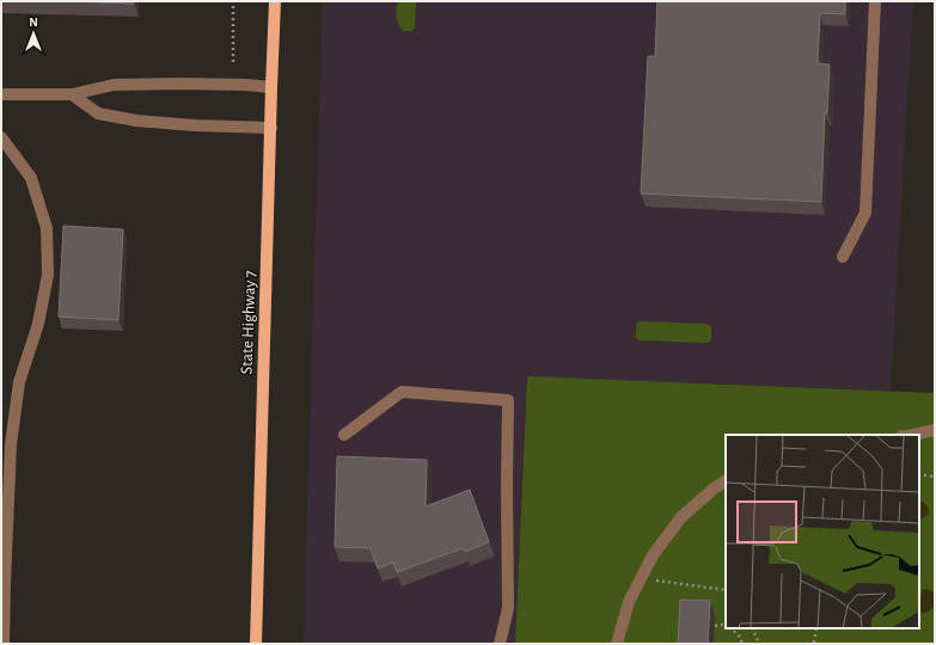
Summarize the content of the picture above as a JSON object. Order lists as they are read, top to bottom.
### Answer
{
  "streets": {
    "main road": ["State Highway 7"]
  },
  "north": "top"
}
